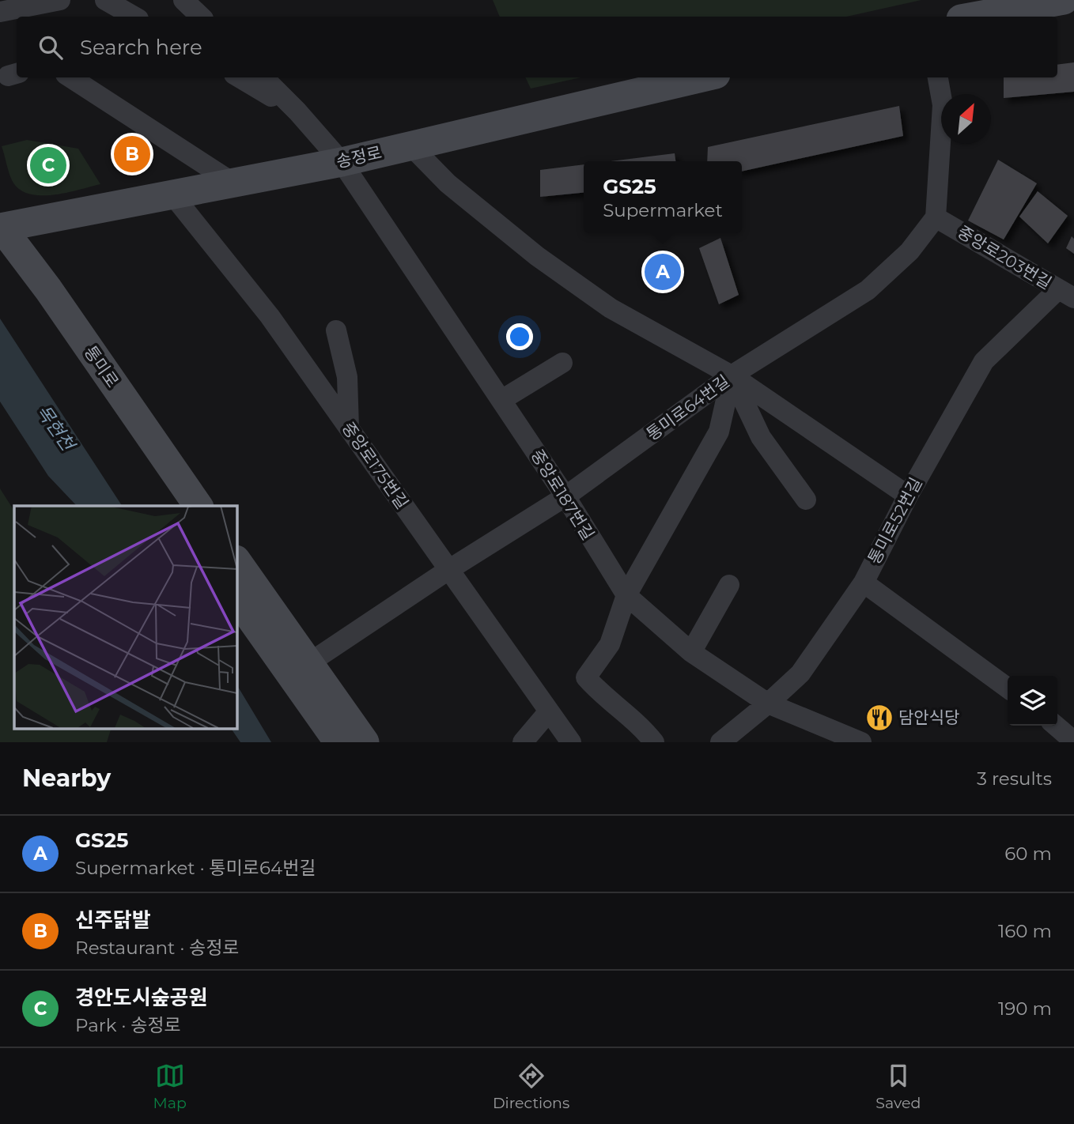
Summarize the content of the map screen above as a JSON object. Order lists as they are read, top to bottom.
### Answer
{
  "streets": {
    "main road": ["송정로", "통미로"],
    "street": [
      "중앙로203번길",
      "통미로64번길",
      "중앙로175번길",
      "중앙로187번길",
      "통미로52번길"
    ]
  },
  "crossings": [
    ["송정로", "통미로"],
    ["송정로", "중앙로175번길"],
    ["송정로", "중앙로187번길"],
    ["중앙로203번길", "통미로64번길"],
    ["중앙로203번길", "통미로52번길"],
    ["통미로64번길", "중앙로175번길"],
    ["통미로64번길", "중앙로187번길"],
    ["중앙로187번길", "통미로52번길"]
  ],
  "water": ["목현천"],
  "places": {
    "restaurant": ["담안식당"]
  },
  "north": "top right",
  "page": {
    "search": "Search here",
    "pins": ["B", "C", "A"],
    "popup": ["GS25", "Supermarket"],
    "heading": ["Nearby", "3 results"],
    "list": [
      {
        "mark": "A",
        "name": "GS25",
        "note": "Supermarket · 통미로64번길",
        "value": "60 m"
      },
      {
        "mark": "B",
        "name": "신주닭발",
        "note": "Restaurant · 송정로",
        "value": "160 m"
      },
      {
        "mark": "C",
        "name": "경안도시숲공원",
        "note": "Park · 송정로",
        "value": "190 m"
      }
    ],
    "nav": ["Map", "Directions", "Saved"]
  }
}
